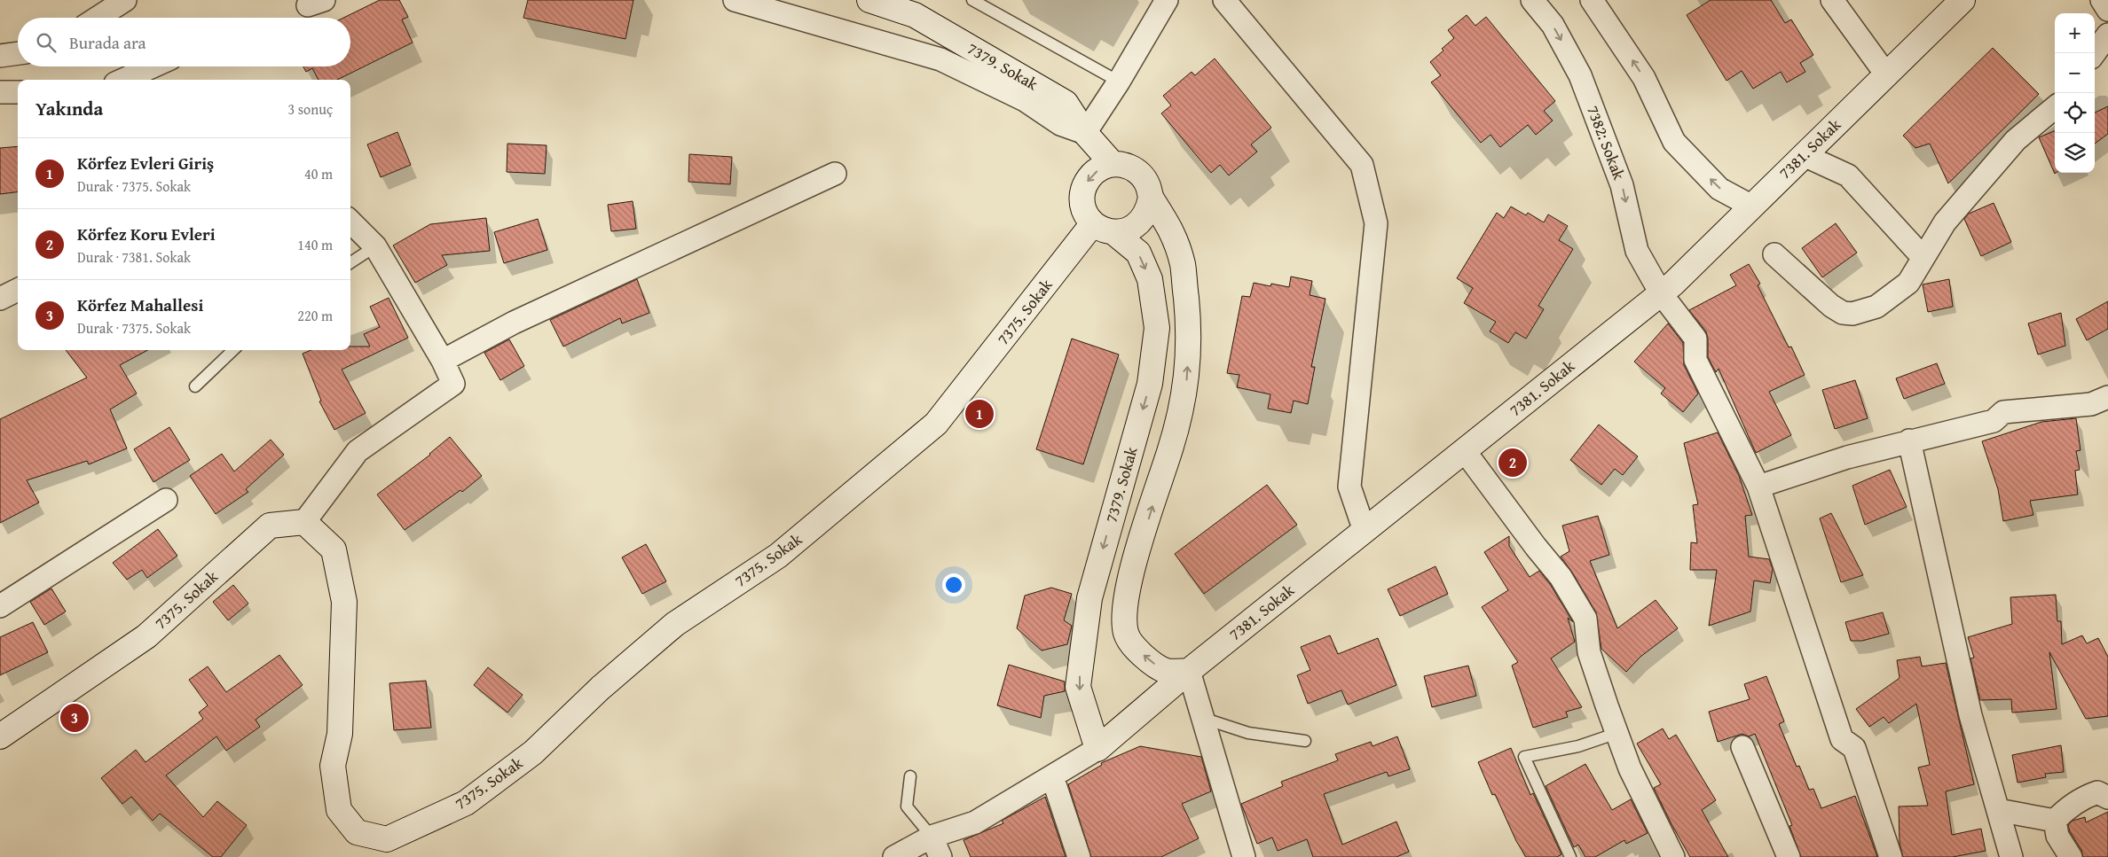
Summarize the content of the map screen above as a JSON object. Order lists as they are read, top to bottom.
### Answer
{
  "streets": {
    "street": [
      "7379. Sokak",
      "7382: Sokak",
      "7381. Sokak",
      "7375. Sokak"
    ]
  },
  "crossings": [
    ["7379. Sokak", "7381. Sokak"],
    ["7379. Sokak", "7375. Sokak"],
    ["7382: Sokak", "7381. Sokak"]
  ],
  "one_way": ["7379. Sokak"],
  "page": {
    "map_buttons": ["+", "−"],
    "search": "Burada ara",
    "heading": ["Yakında", "3 sonuç"],
    "list": [
      {
        "mark": "1",
        "name": "Körfez Evleri Giriş",
        "note": "Durak · 7375. Sokak",
        "value": "40 m"
      },
      {
        "mark": "2",
        "name": "Körfez Koru Evleri",
        "note": "Durak · 7381. Sokak",
        "value": "140 m"
      },
      {
        "mark": "3",
        "name": "Körfez Mahallesi",
        "note": "Durak · 7375. Sokak",
        "value": "220 m"
      }
    ],
    "pins": ["1", "2", "3"]
  }
}
